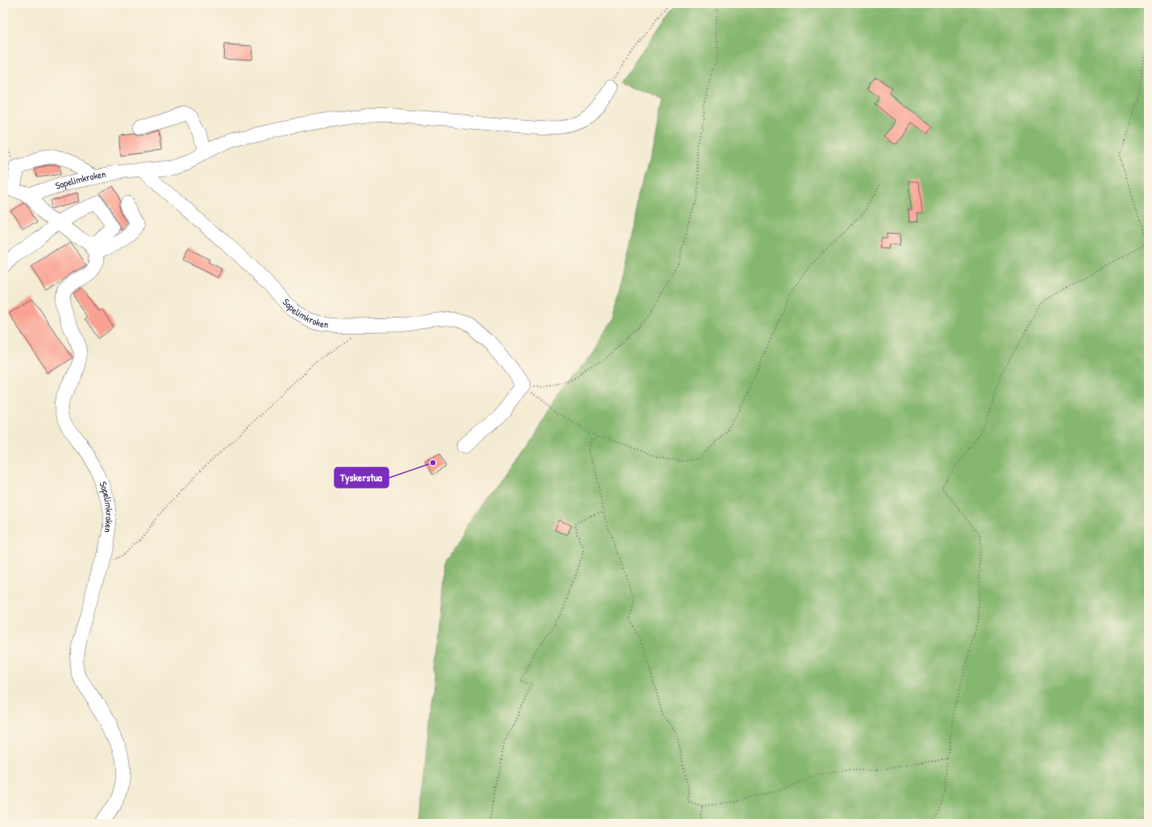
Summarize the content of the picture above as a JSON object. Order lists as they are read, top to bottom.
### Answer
{
  "streets": {
    "street": ["Sopelimkroken"]
  },
  "places": ["Tyskerstua"]
}
